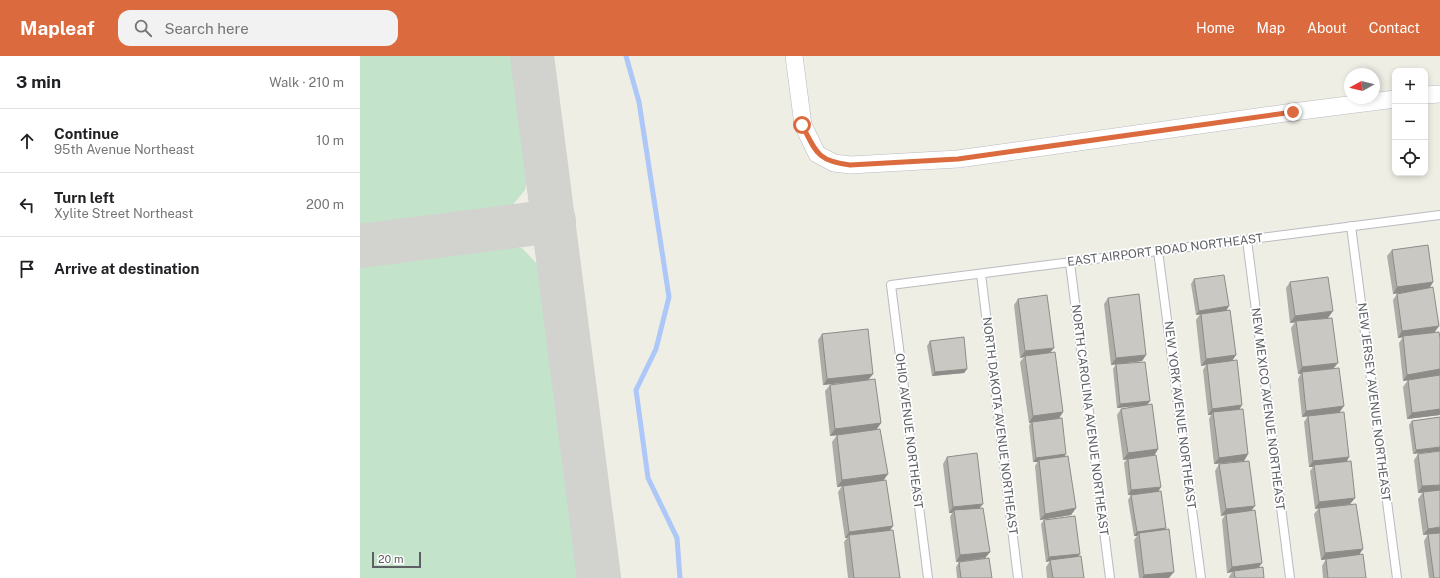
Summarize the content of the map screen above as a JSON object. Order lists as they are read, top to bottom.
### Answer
{
  "streets": {
    "lane": [
      "EAST AIRPORT ROAD NORTHEAST",
      "NEW JERSEY AVENUE NORTHEAST",
      "NEW MEXICO AVENUE NORTHEAST",
      "NEW YORK AVENUE NORTHEAST",
      "NORTH CAROLINA AVENUE NORTHEAST",
      "NORTH DAKOTA AVENUE NORTHEAST",
      "OHIO AVENUE NORTHEAST"
    ]
  },
  "crossings": [
    ["EAST AIRPORT ROAD NORTHEAST", "NEW JERSEY AVENUE NORTHEAST"],
    ["EAST AIRPORT ROAD NORTHEAST", "NEW MEXICO AVENUE NORTHEAST"],
    ["EAST AIRPORT ROAD NORTHEAST", "NEW YORK AVENUE NORTHEAST"],
    ["EAST AIRPORT ROAD NORTHEAST", "NORTH CAROLINA AVENUE NORTHEAST"],
    ["EAST AIRPORT ROAD NORTHEAST", "NORTH DAKOTA AVENUE NORTHEAST"],
    ["EAST AIRPORT ROAD NORTHEAST", "OHIO AVENUE NORTHEAST"]
  ],
  "scale_bar": "20 m",
  "north": "left",
  "page": {
    "header": "Mapleaf",
    "search": "Search here",
    "nav": [
      "Home",
      "Map",
      "About",
      "Contact"
    ],
    "heading": ["3 min", "Walk · 210 m"],
    "map_buttons": ["+", "−"],
    "list": [
      ["Continue", "95th Avenue Northeast", "10 m"],
      ["Turn left", "Xylite Street Northeast", "200 m"],
      "Arrive at destination"
    ],
    "scale": "20 m"
  }
}
